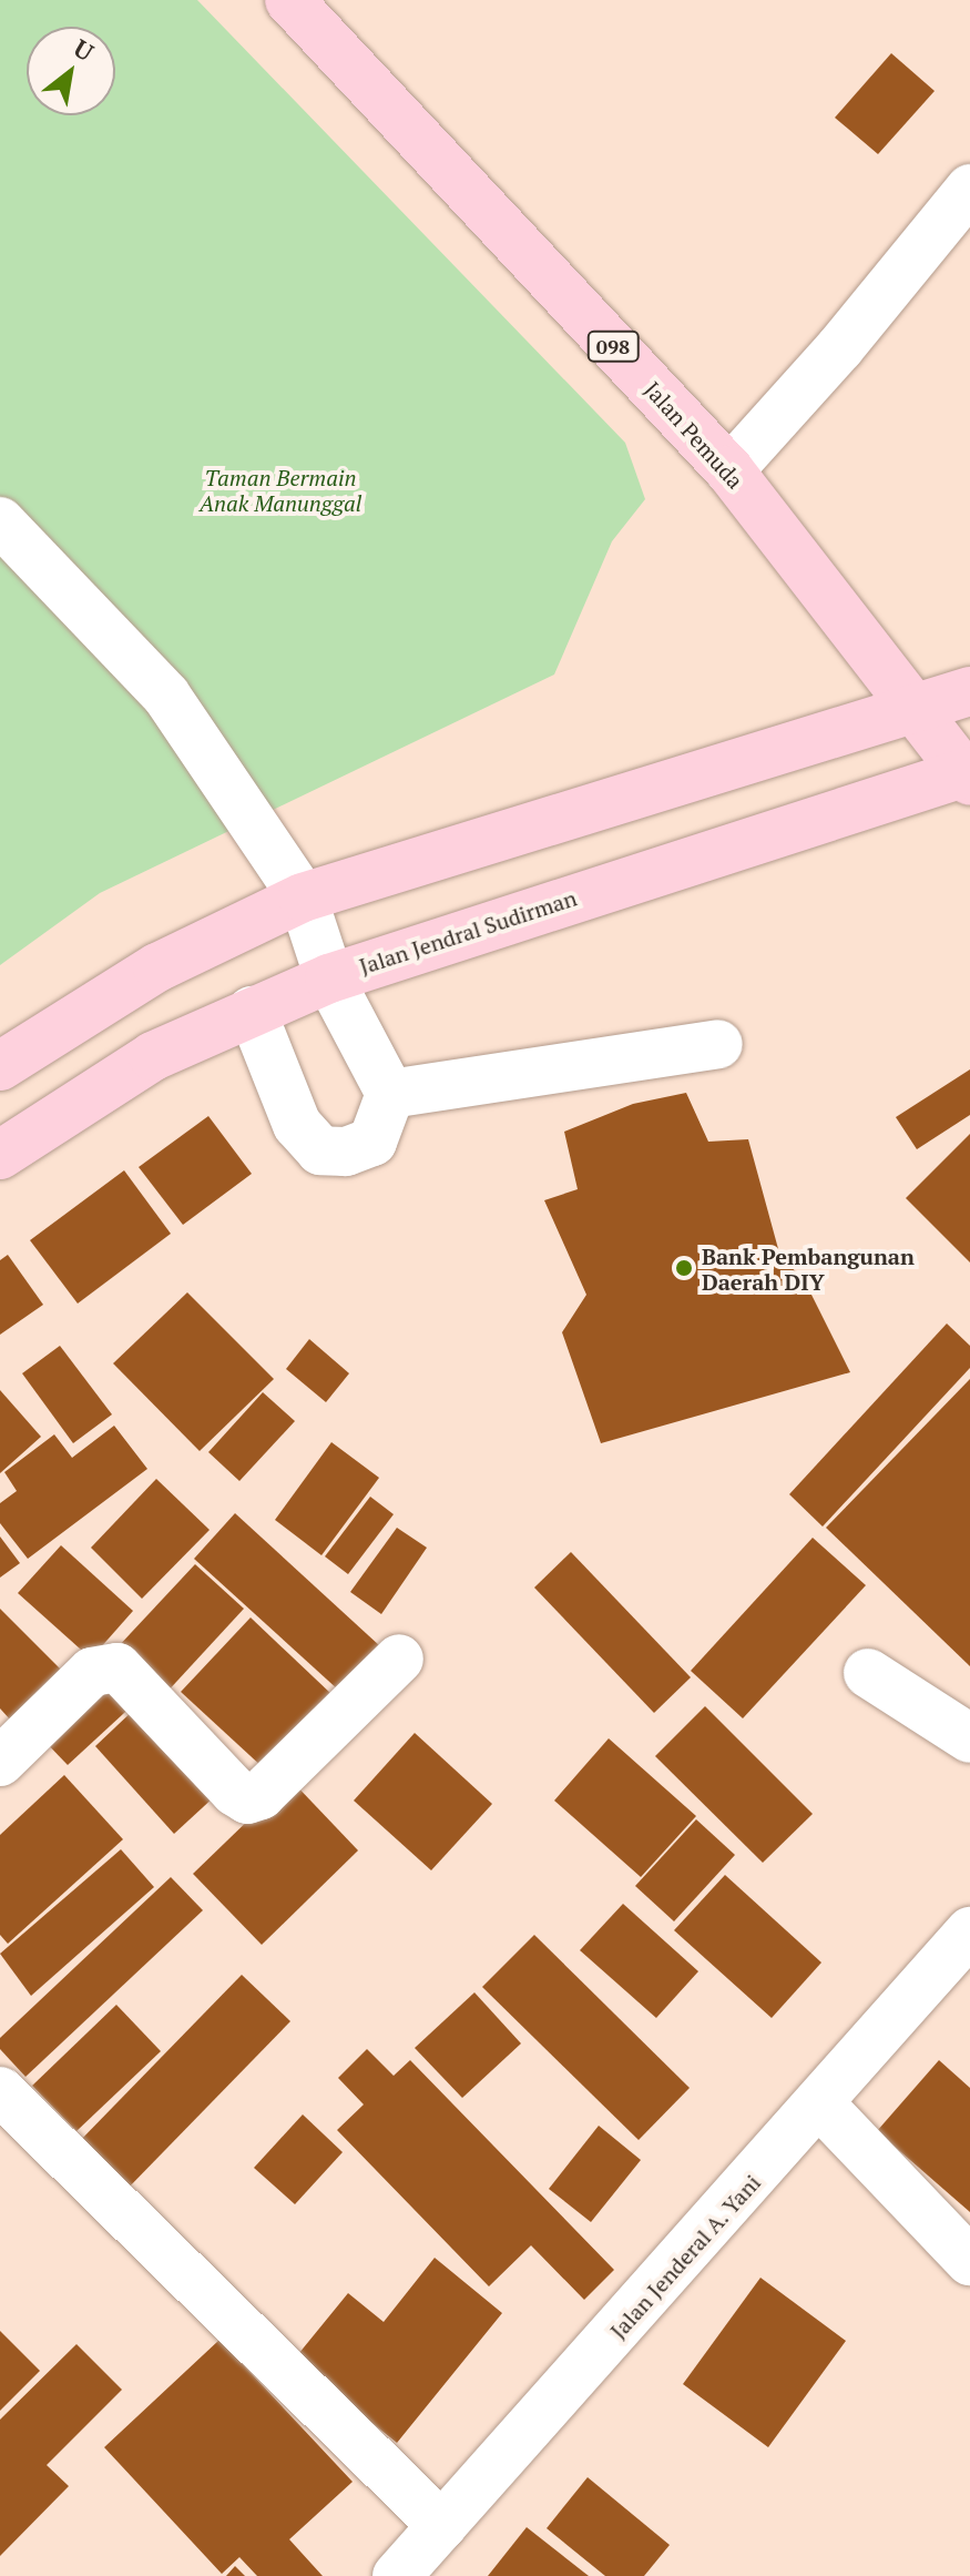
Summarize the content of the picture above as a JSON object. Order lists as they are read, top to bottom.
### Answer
{
  "streets": {
    "main road": ["098", "Jalan Pemuda", "Jalan Jendral Sudirman"],
    "street": ["Jalan Jenderal A. Yani"]
  },
  "crossings": [
    ["Jalan Pemuda", "Jalan Jendral Sudirman"]
  ],
  "parks": ["Taman Bermain Anak Manunggal"],
  "places": ["Bank Pembangunan Daerah DIY"],
  "north": "top right"
}
